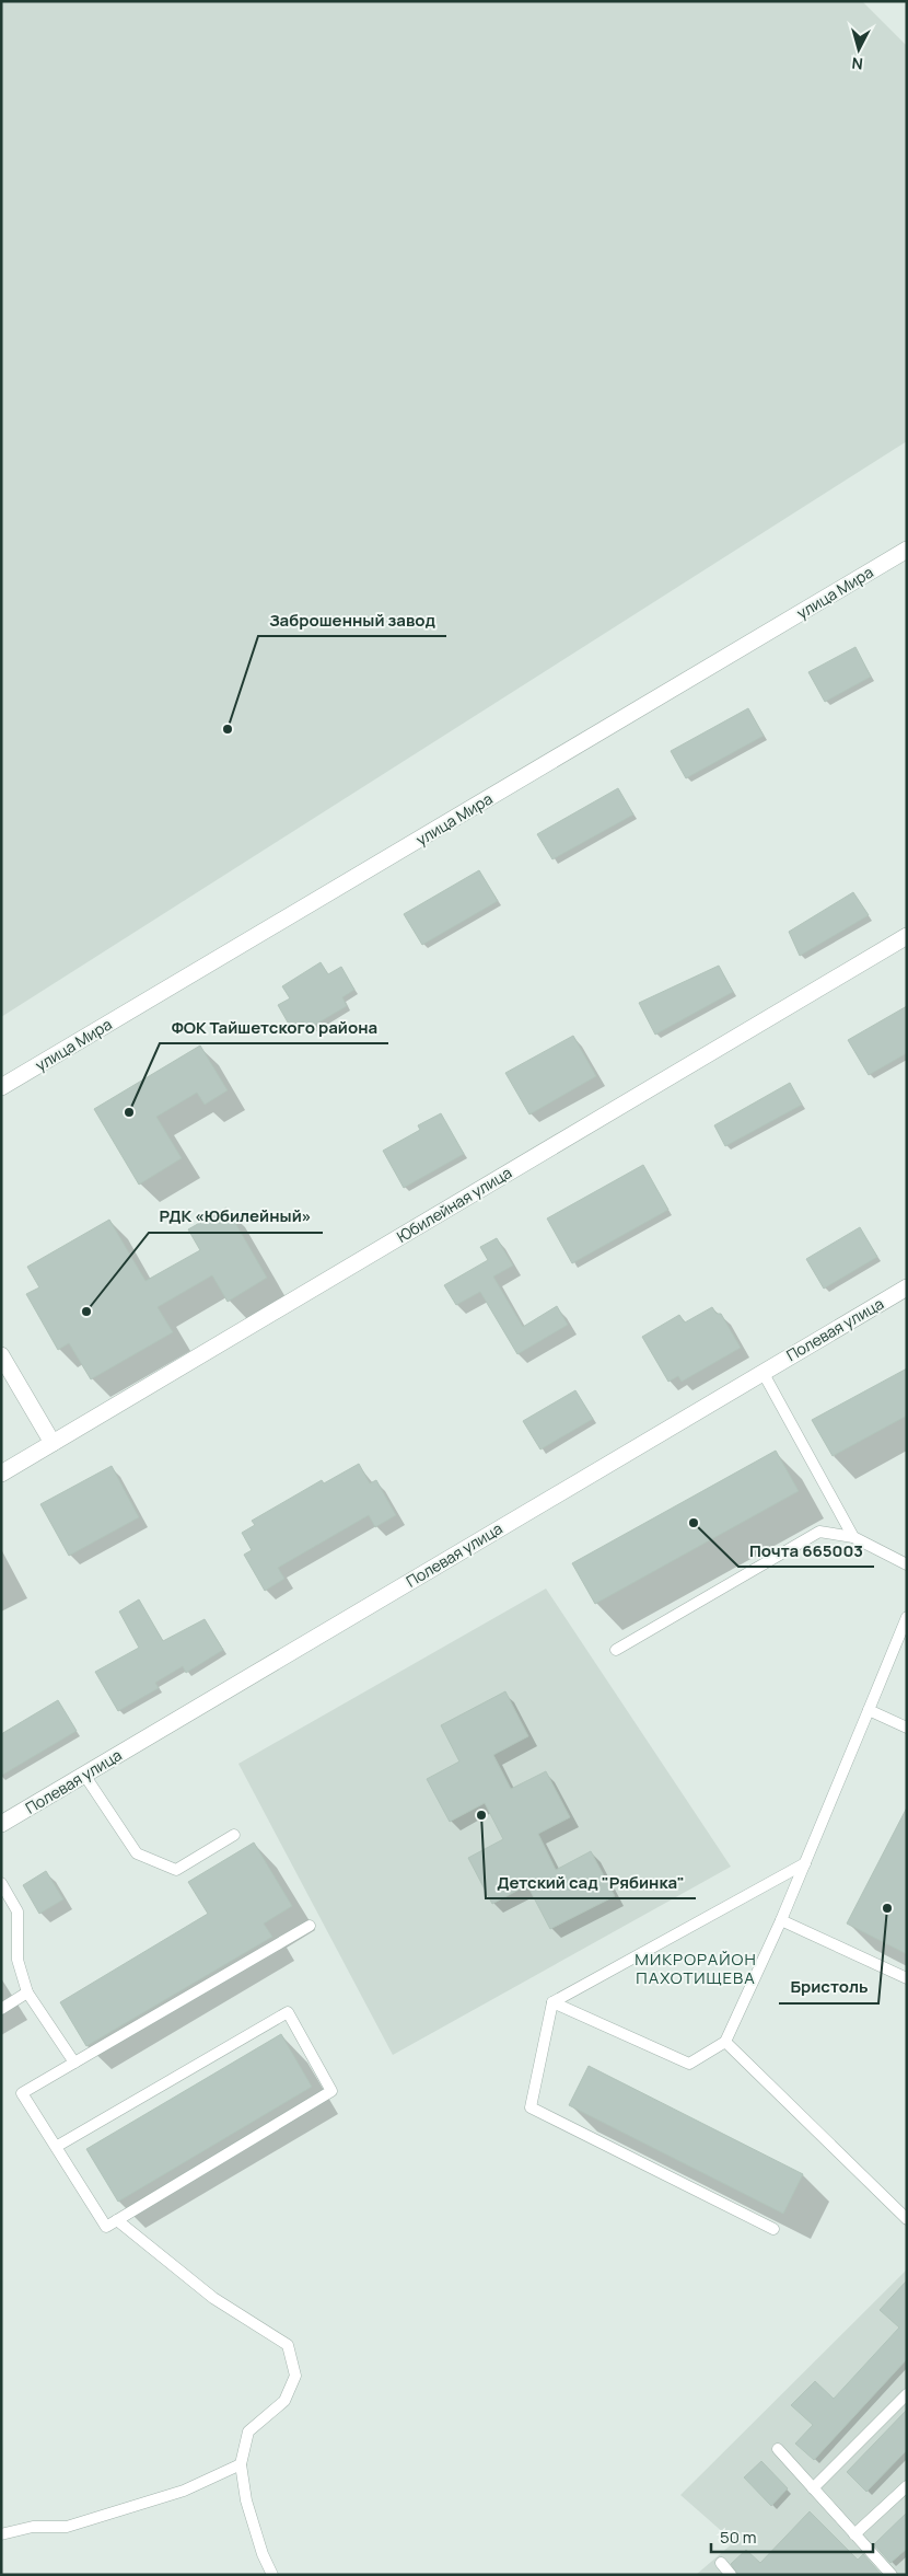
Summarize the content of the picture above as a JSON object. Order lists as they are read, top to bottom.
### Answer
{
  "streets": {
    "street": ["улица Мира", "Юбилейная улица", "Полевая улица"]
  },
  "districts": ["МИКРОРАЙОН ПАХОТИЩЕВА"],
  "places": [
    "Заброшенный завод",
    "ФОК Тайшетского района",
    "РДК «Юбилейный»",
    "Почта 665003",
    "Детский сад \"Рябинка\"",
    "Бристоль"
  ],
  "scale_bar": "50 m",
  "north": "bottom"
}
